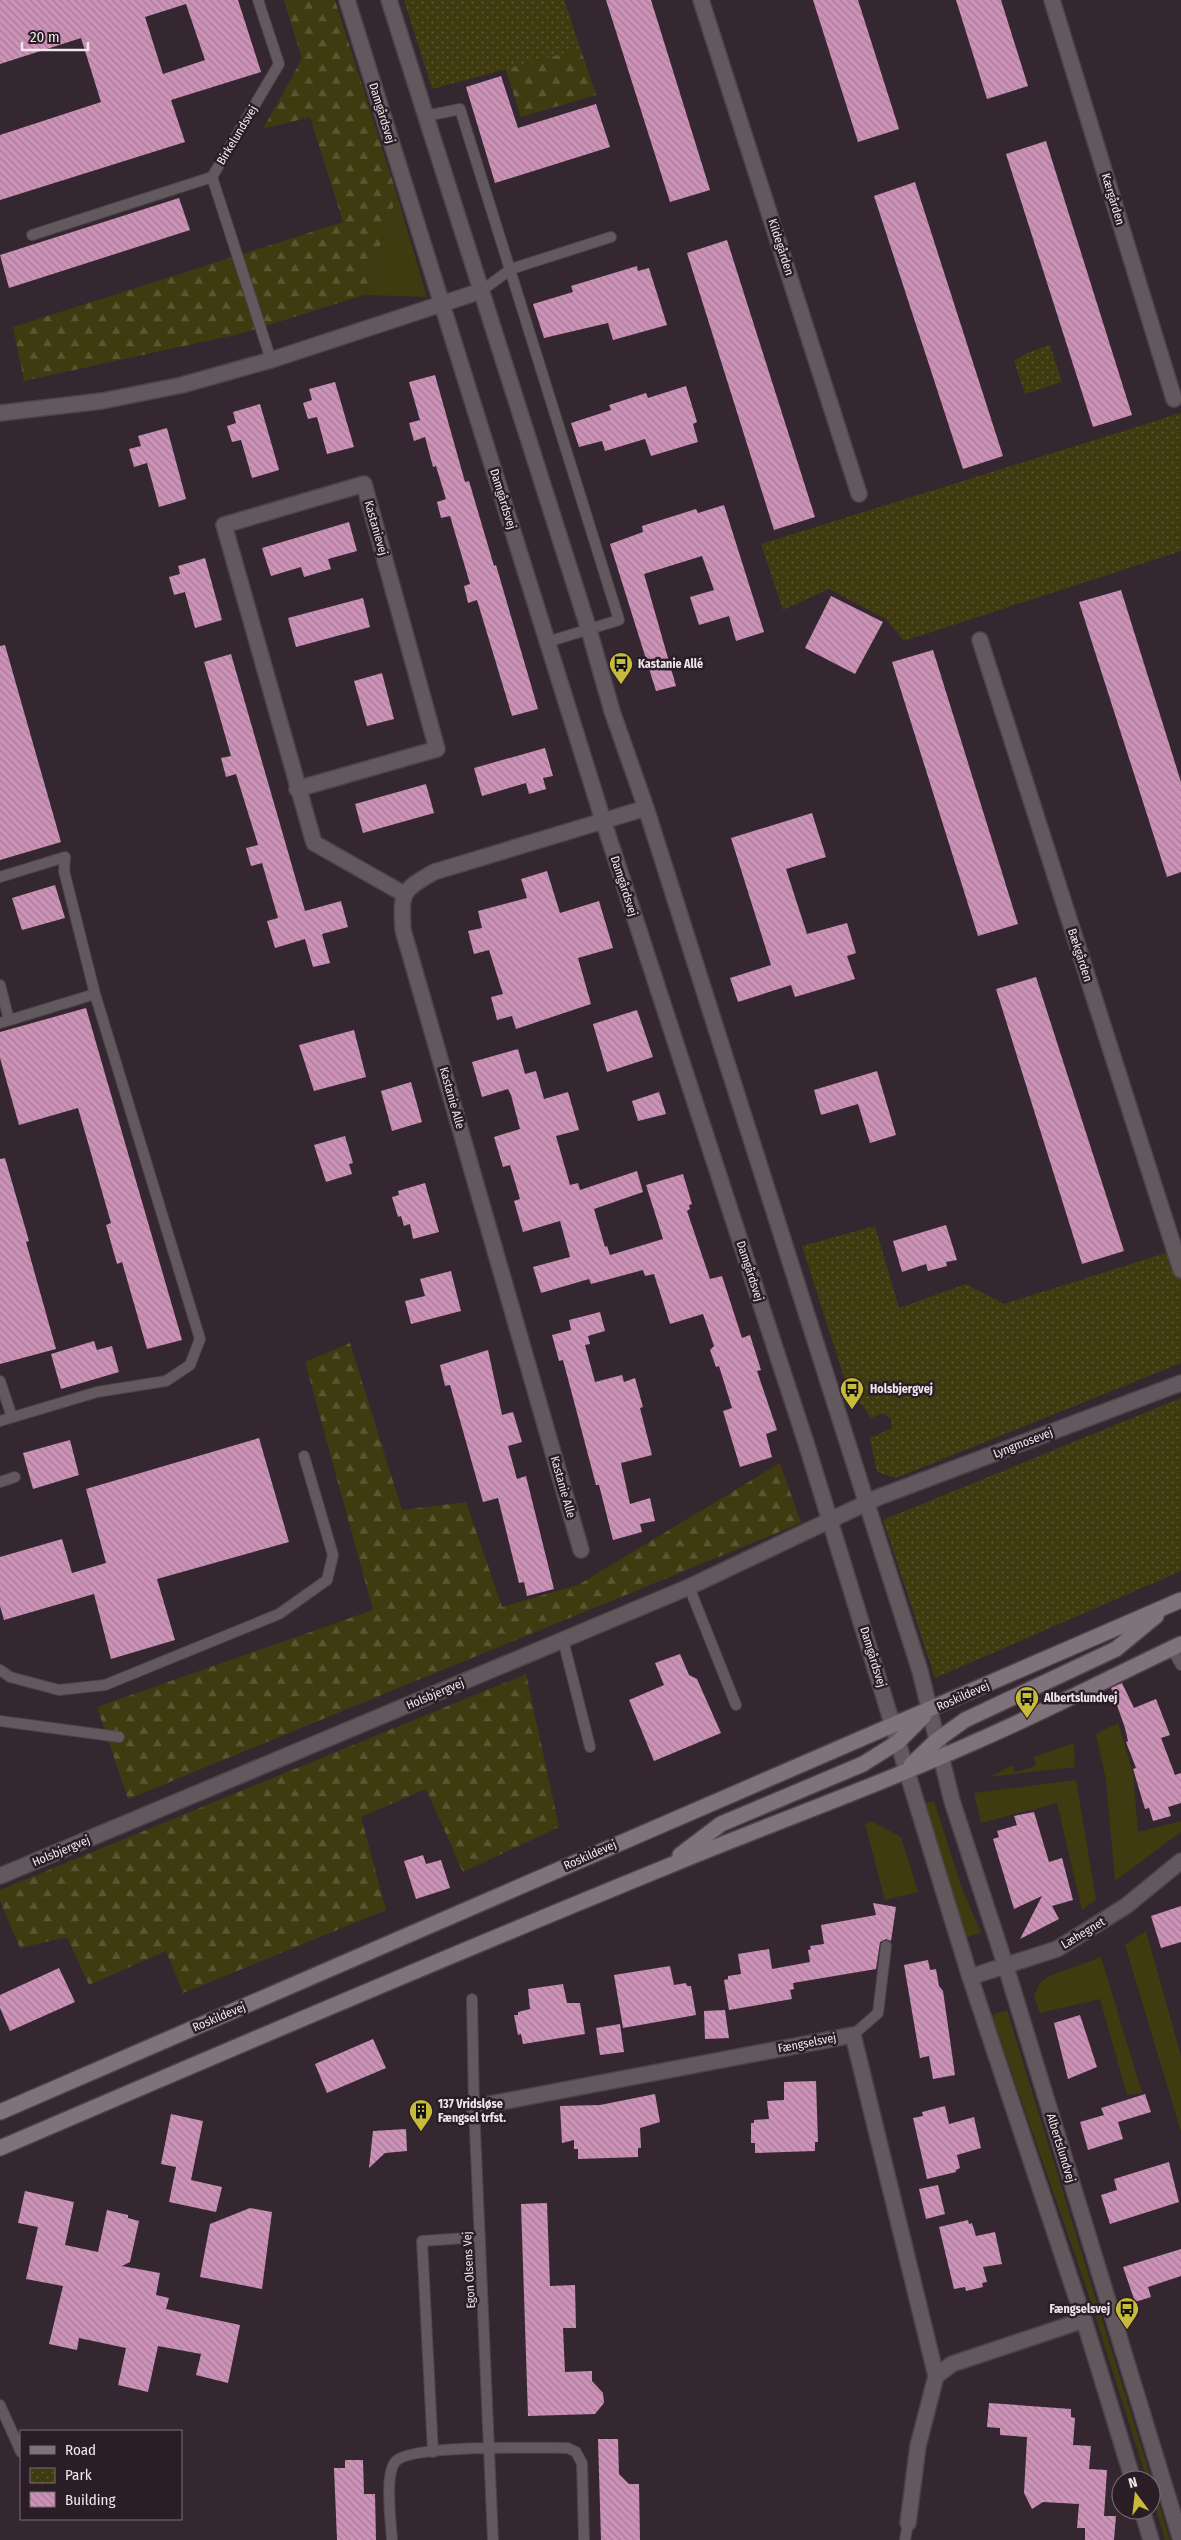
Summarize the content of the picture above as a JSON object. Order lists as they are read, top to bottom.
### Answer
{
  "streets": {
    "main road": ["Roskildevej"],
    "street": [
      "Damgårdsvej",
      "Kærgården",
      "Kildegården",
      "Kastanievej",
      "Bækgården",
      "Kastanie Alle",
      "Lyngmosevej",
      "Holsbjergvej",
      "Læhegnet",
      "Fængselsvej",
      "Albertslundvej"
    ],
    "lane": ["Birkelundsvej", "Egon Olsens Vej"]
  },
  "crossings": [
    ["Damgårdsvej", "Holsbjergvej"],
    ["Damgårdsvej", "Roskildevej"],
    ["Kastanievej", "Kastanie Alle"],
    ["Lyngmosevej", "Holsbjergvej"],
    ["Læhegnet", "Albertslundvej"],
    ["Fængselsvej", "Egon Olsens Vej"]
  ],
  "places": {
    "bus stop": [
      "Kastanie Allé",
      "Holsbjergvej",
      "Albertslundvej",
      "Fængselsvej"
    ],
    "building": ["137 Vridsløse Fængsel trfst."]
  },
  "legend": ["Road", "Park", "Building"],
  "scale_bar": "20 m",
  "north": "top"
}
